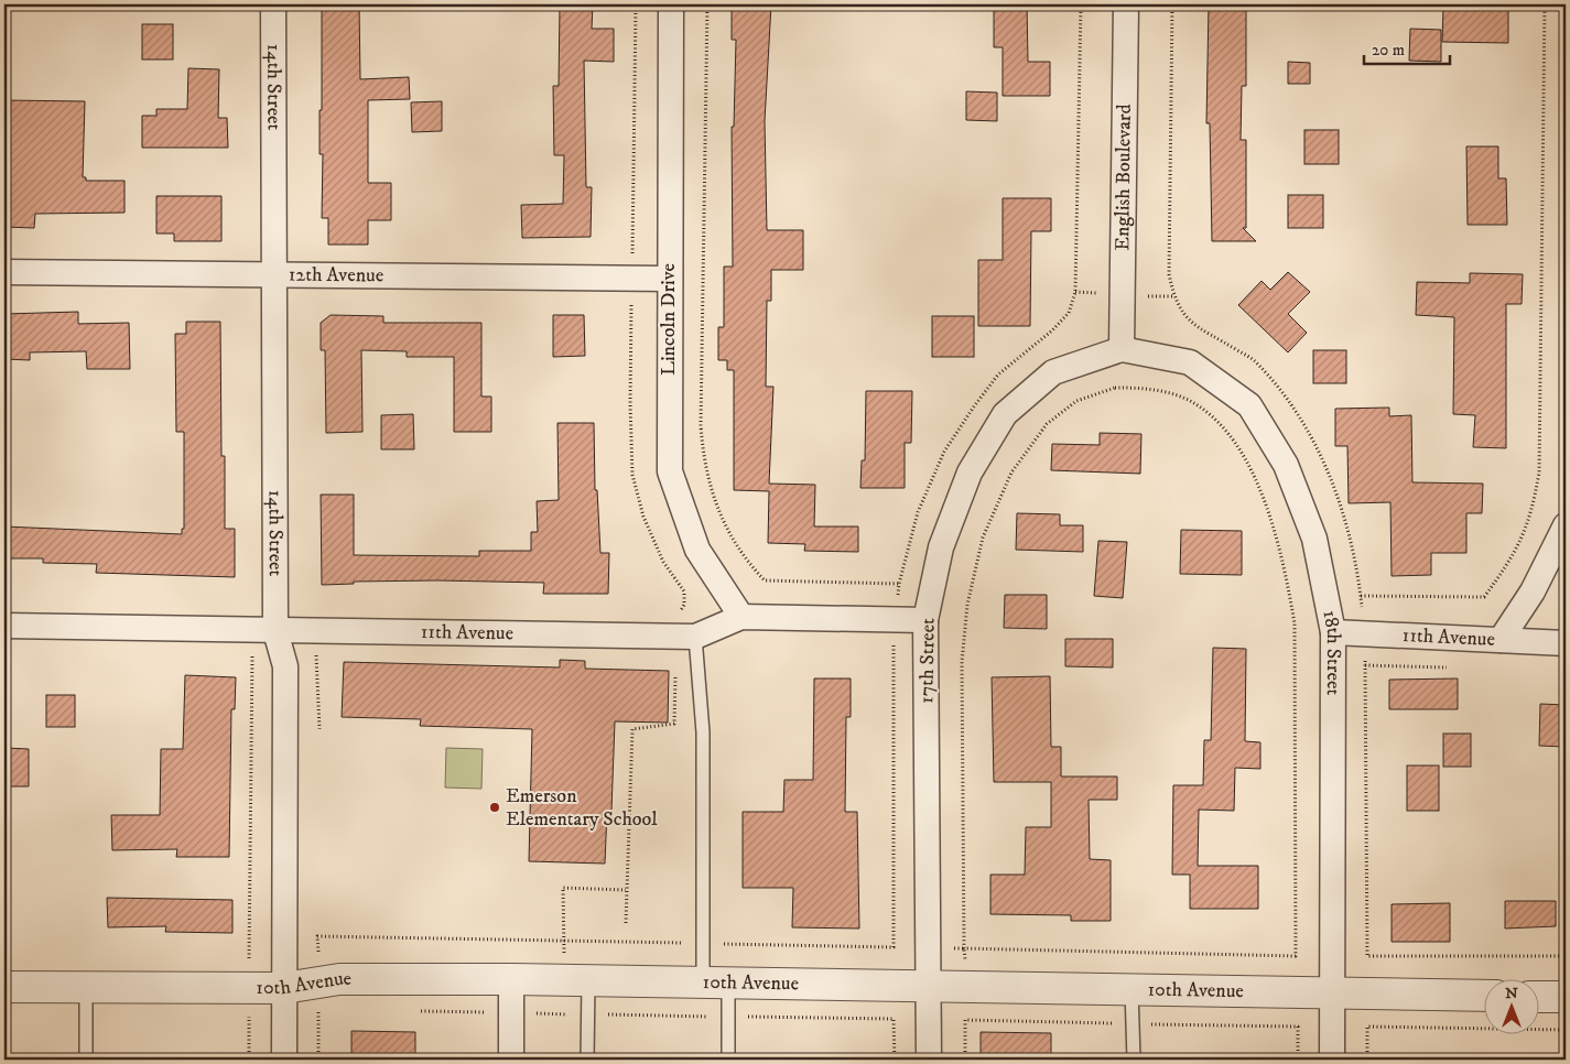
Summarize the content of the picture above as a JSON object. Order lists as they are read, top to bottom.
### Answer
{
  "streets": {
    "street": [
      "14th Street",
      "English Boulevard",
      "12th Avenue",
      "Lincoln Drive",
      "11th Avenue",
      "18th Street",
      "17th Street",
      "10th Avenue"
    ]
  },
  "crossings": [
    ["14th Street", "12th Avenue"],
    ["14th Street", "11th Avenue"],
    ["14th Street", "10th Avenue"],
    ["English Boulevard", "18th Street"],
    ["English Boulevard", "17th Street"],
    ["12th Avenue", "Lincoln Drive"],
    ["Lincoln Drive", "11th Avenue"],
    ["11th Avenue", "18th Street"],
    ["11th Avenue", "17th Street"],
    ["18th Street", "17th Street"],
    ["18th Street", "10th Avenue"],
    ["17th Street", "10th Avenue"]
  ],
  "places": ["Emerson Elementary School"],
  "scale_bar": "20 m",
  "north": "top"
}
